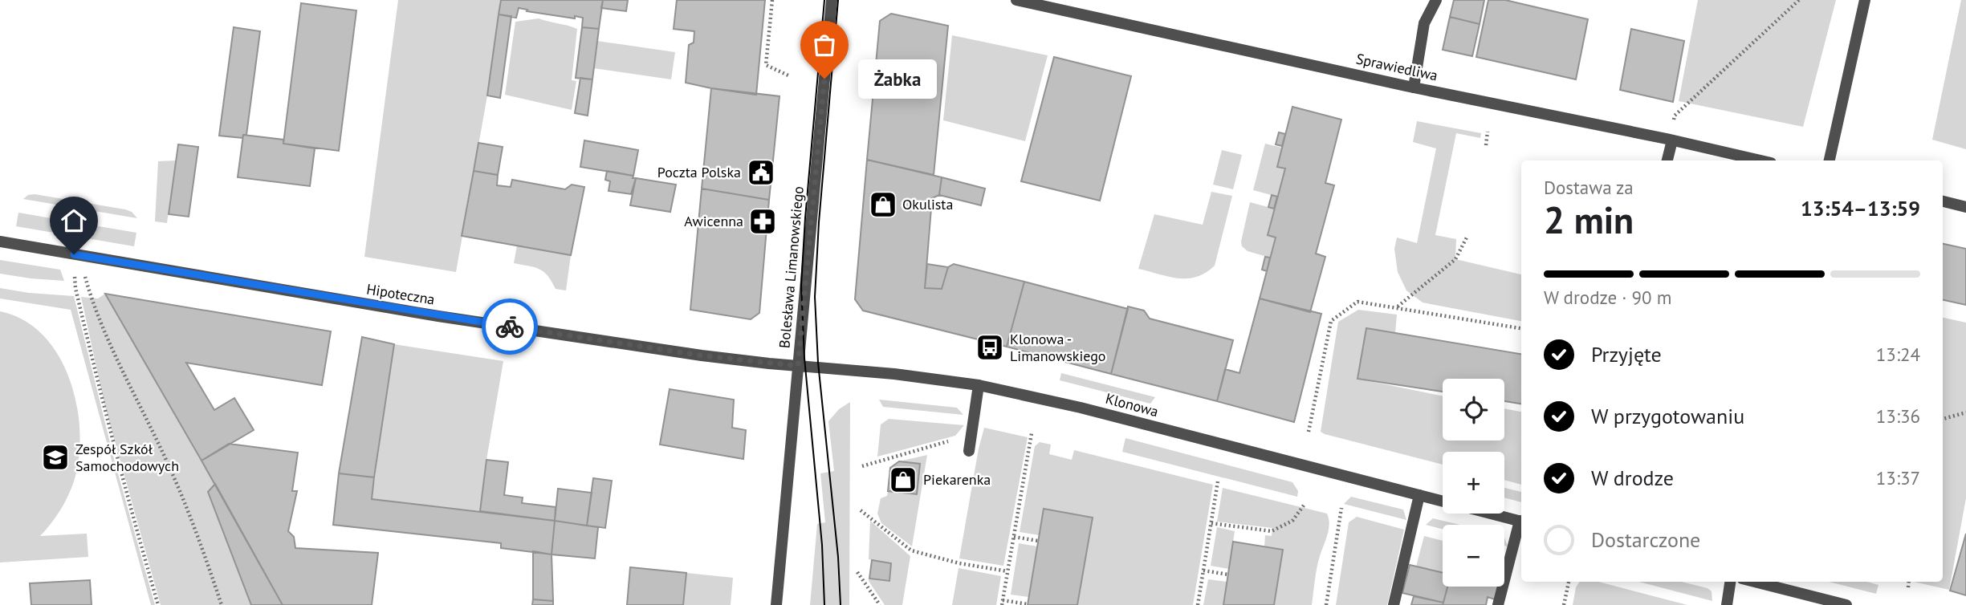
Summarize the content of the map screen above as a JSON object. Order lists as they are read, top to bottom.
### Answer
{
  "streets": {
    "street": [
      "Sprawiedliwa",
      "Bolesława Limanowskiego",
      "Hipoteczna",
      "Klonowa"
    ]
  },
  "crossings": [
    ["Bolesława Limanowskiego", "Hipoteczna"],
    ["Bolesława Limanowskiego", "Klonowa"],
    ["Hipoteczna", "Klonowa"]
  ],
  "places": {
    "other": ["Żabka"],
    "public building": ["Poczta Polska"],
    "shop": ["Okulista", "Piekarenka"],
    "pharmacy": ["Awicenna"],
    "bus stop": ["Klonowa - Limanowskiego"],
    "school or university": ["Zespół Szkół Samochodowych"]
  },
  "page": {
    "bubble": "Żabka",
    "heading": ["2 min", "Dostawa za", "13:54–13:59"],
    "bar": "W drodze · 90 m",
    "list": [
      ["Przyjęte", "13:24"],
      ["W przygotowaniu", "13:36"],
      ["W drodze", "13:37"],
      "Dostarczone"
    ],
    "map_buttons": ["+", "−"]
  }
}
